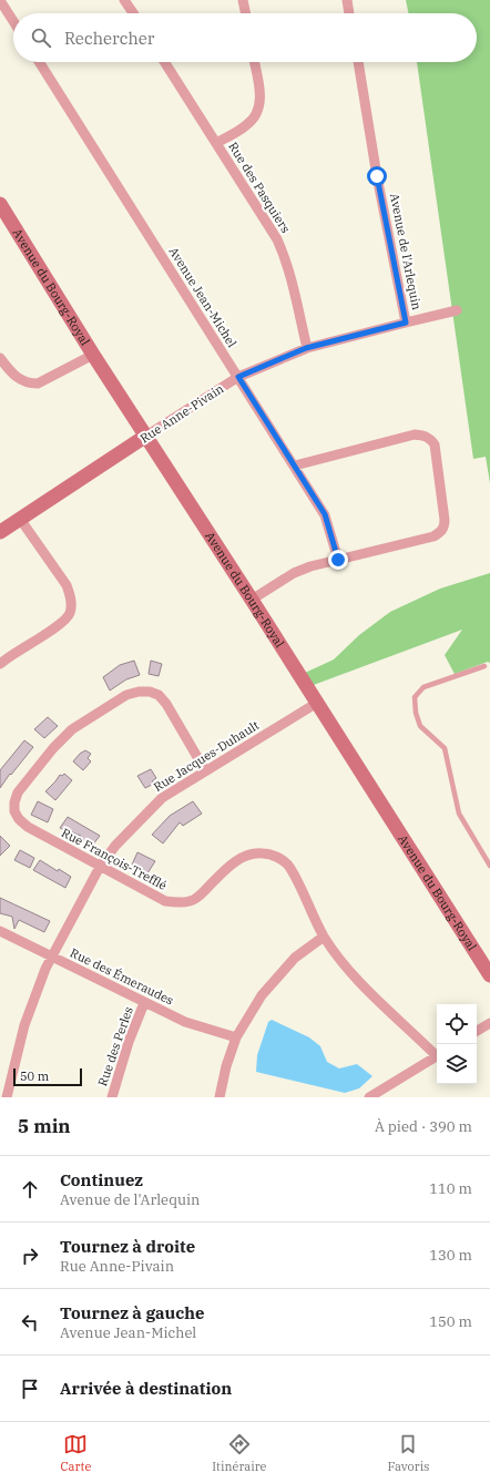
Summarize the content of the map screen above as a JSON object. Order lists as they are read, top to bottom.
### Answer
{
  "streets": {
    "street": [
      "Rue des Pasquiers",
      "Avenue de l'Arlequin",
      "Avenue du Bourg-Royal",
      "Avenue Jean-Michel",
      "Rue Anne-Pivain",
      "Rue Jacques-Duhault",
      "Rue François-Trefflé",
      "Rue des Émeraudes",
      "Rue des Perles"
    ]
  },
  "crossings": [
    ["Rue des Pasquiers", "Rue Anne-Pivain"],
    ["Avenue de l'Arlequin", "Rue Anne-Pivain"],
    ["Avenue du Bourg-Royal", "Rue Anne-Pivain"],
    ["Avenue du Bourg-Royal", "Rue Jacques-Duhault"],
    ["Avenue Jean-Michel", "Rue Anne-Pivain"],
    ["Rue Jacques-Duhault", "Rue François-Trefflé"],
    ["Rue Jacques-Duhault", "Rue des Émeraudes"],
    ["Rue des Émeraudes", "Rue des Perles"]
  ],
  "scale_bar": "50 m",
  "page": {
    "search": "Rechercher",
    "scale": "50 m",
    "heading": ["5 min", "À pied · 390 m"],
    "list": [
      ["Continuez", "Avenue de l'Arlequin", "110 m"],
      ["Tournez à droite", "Rue Anne-Pivain", "130 m"],
      ["Tournez à gauche", "Avenue Jean-Michel", "150 m"],
      "Arrivée à destination"
    ],
    "nav": ["Carte", "Itinéraire", "Favoris"]
  }
}
